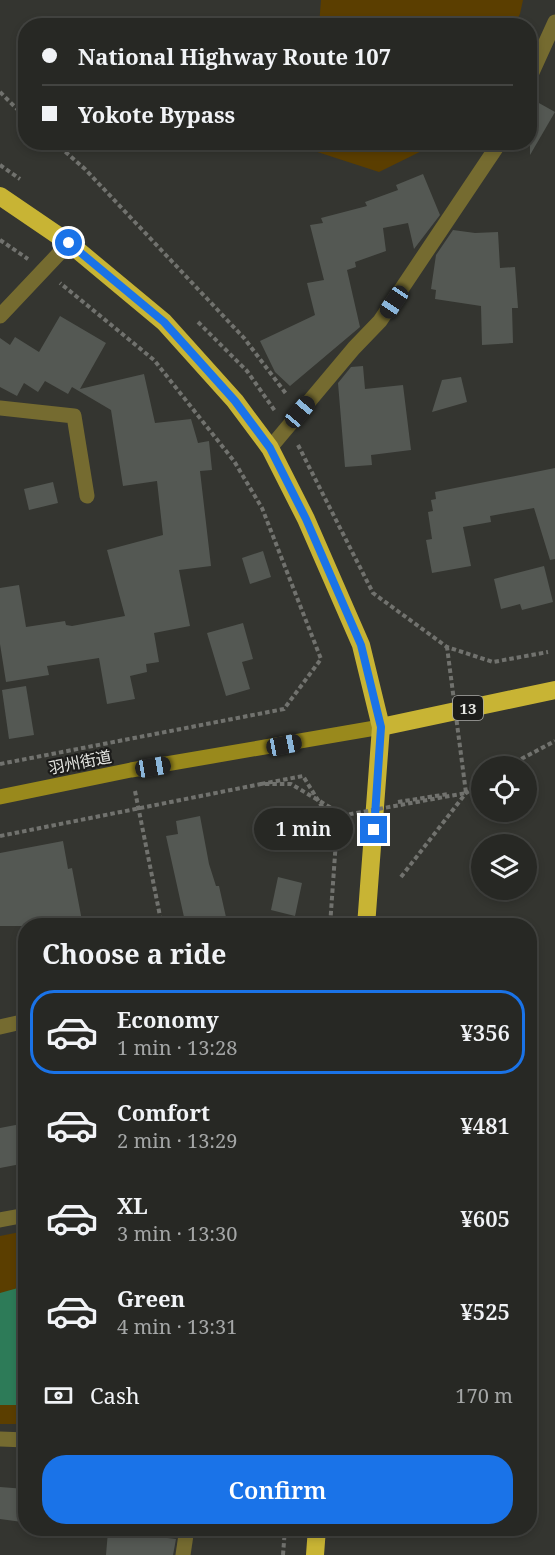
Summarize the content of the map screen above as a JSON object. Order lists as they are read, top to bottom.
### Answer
{
  "streets": {
    "highway": ["13"],
    "street": ["羽州街道"]
  },
  "crossings": [
    ["13", "羽州街道"]
  ],
  "page": {
    "banner": ["National Highway Route 107", "Yokote Bypass"],
    "bubble": "1 min",
    "heading": "Choose a ride",
    "list": [
      {
        "name": "Economy",
        "note": "1 min · 13:28",
        "value": "¥356"
      },
      {
        "name": "Comfort",
        "note": "2 min · 13:29",
        "value": "¥481"
      },
      {
        "name": "XL",
        "note": "3 min · 13:30",
        "value": "¥605"
      },
      {
        "name": "Green",
        "note": "4 min · 13:31",
        "value": "¥525"
      }
    ],
    "pay": ["Cash", "170 m"],
    "buttons": "Confirm"
  }
}
